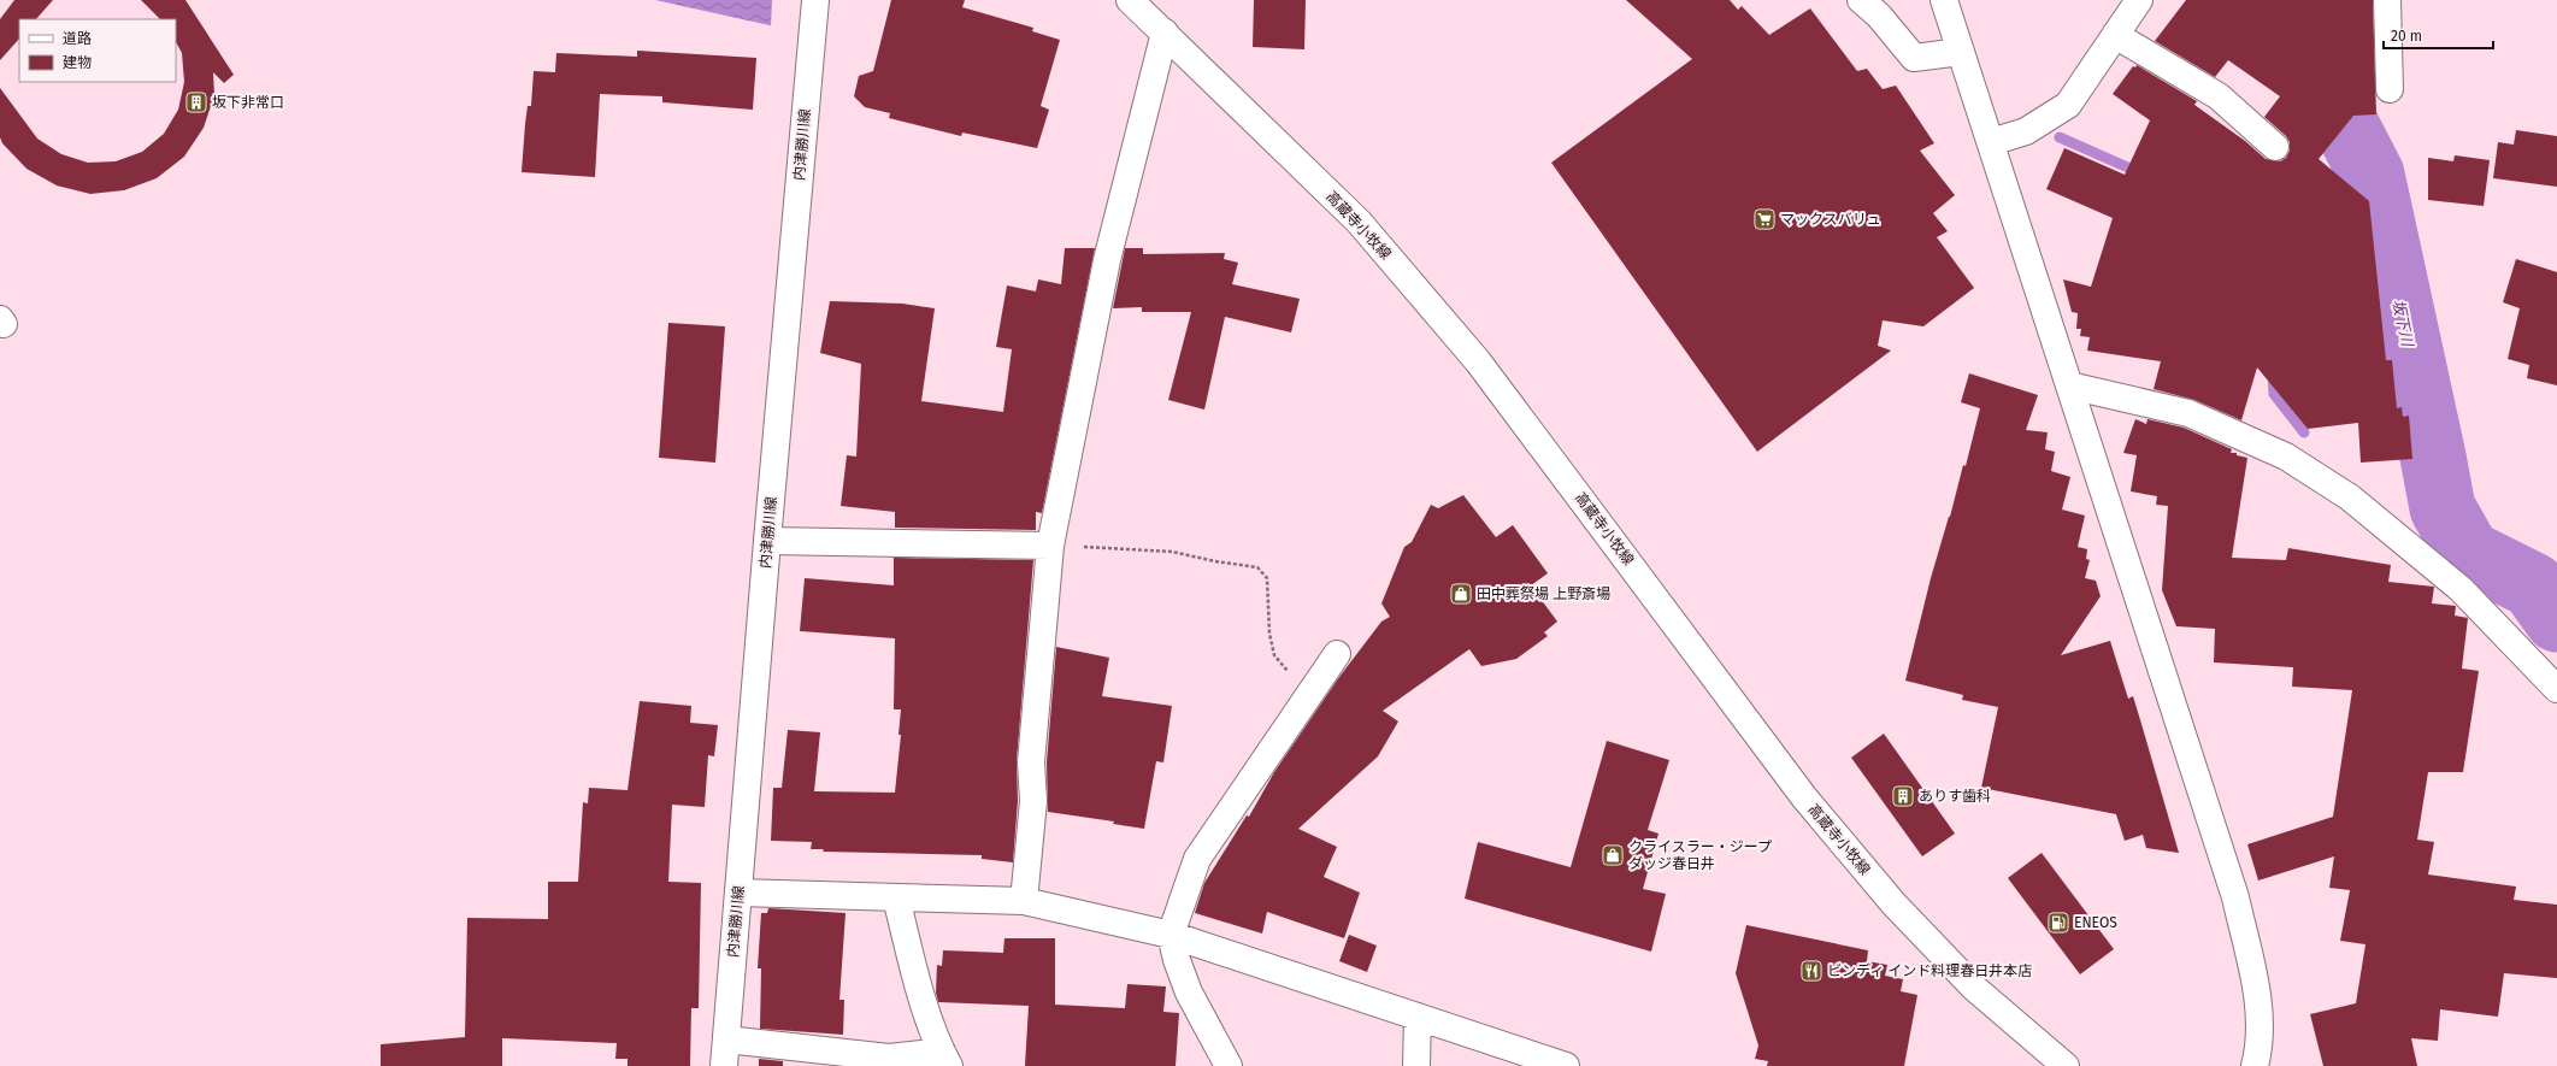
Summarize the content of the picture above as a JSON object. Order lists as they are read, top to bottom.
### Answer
{
  "streets": {
    "street": ["内津勝川線", "高蔵寺小牧線"]
  },
  "water": ["坂下川"],
  "places": {
    "building": ["坂下非常口", "ありす歯科"],
    "supermarket": ["マックスバリュ"],
    "shop": ["田中葬祭場 上野斎場", "クライスラー・ジープ ダッジ春日井"],
    "fuel station": ["ENEOS"],
    "restaurant": ["ビンディ インド料理春日井本店"]
  },
  "legend": ["道路", "建物"],
  "scale_bar": "20 m"
}
